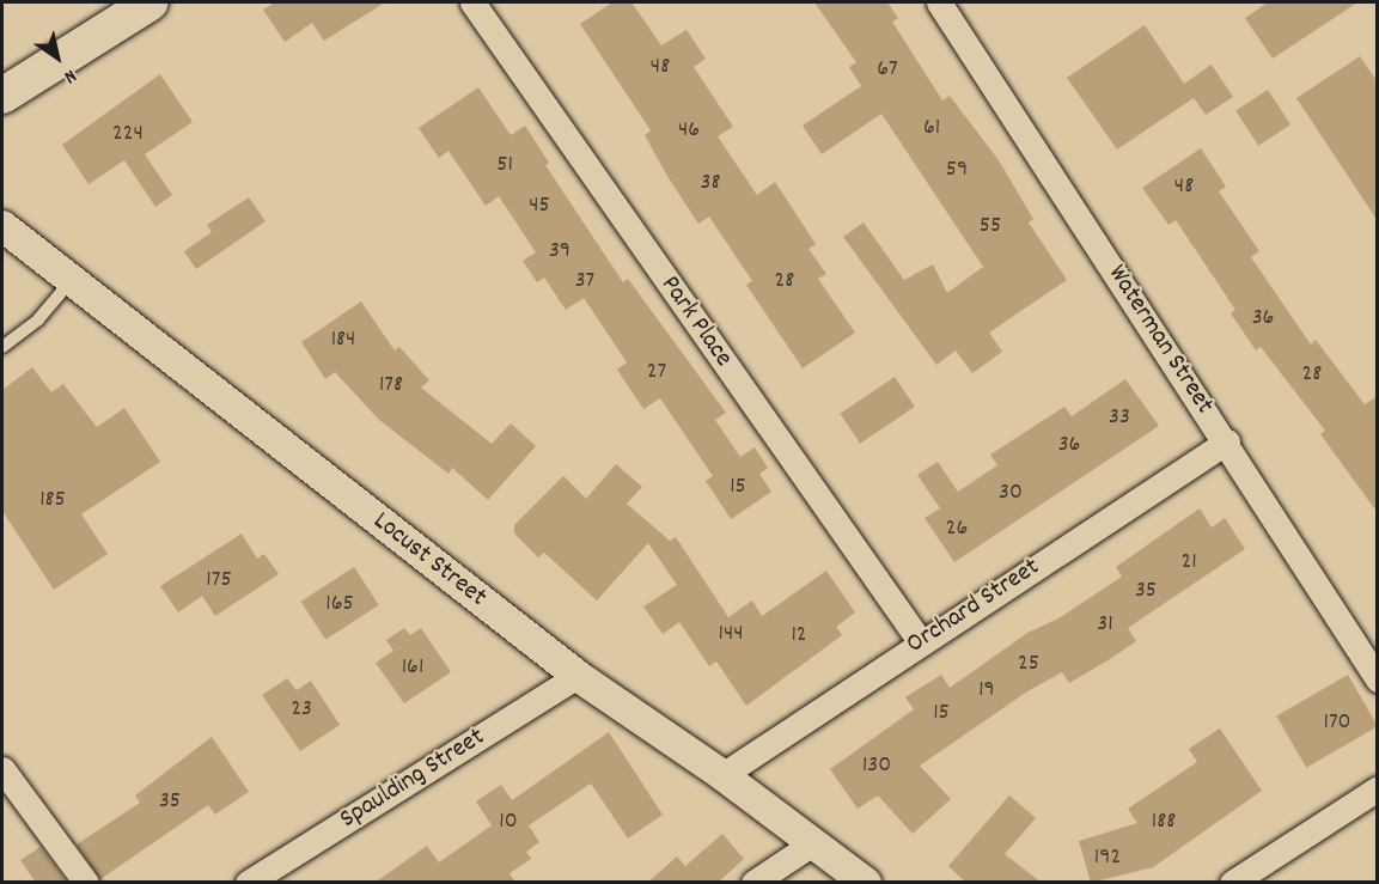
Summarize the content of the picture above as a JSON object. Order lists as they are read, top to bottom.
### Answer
{
  "streets": {
    "street": [
      "Park Place",
      "Waterman Street",
      "Locust Street",
      "Orchard Street",
      "Spaulding Street"
    ]
  },
  "crossings": [
    ["Park Place", "Orchard Street"],
    ["Waterman Street", "Orchard Street"],
    ["Locust Street", "Orchard Street"],
    ["Locust Street", "Spaulding Street"]
  ],
  "house_numbers": [
    "48",
    "67",
    "61",
    "46",
    "224",
    "51",
    "59",
    "38",
    "48",
    "45",
    "55",
    "39",
    "37",
    "28",
    "36",
    "184",
    "27",
    "28",
    "178",
    "33",
    "36",
    "15",
    "30",
    "185",
    "26",
    "21",
    "175",
    "35",
    "165",
    "31",
    "144",
    "12",
    "25",
    "161",
    "19",
    "23",
    "15",
    "170",
    "130",
    "35",
    "10",
    "188",
    "192"
  ],
  "north": "bottom right"
}
